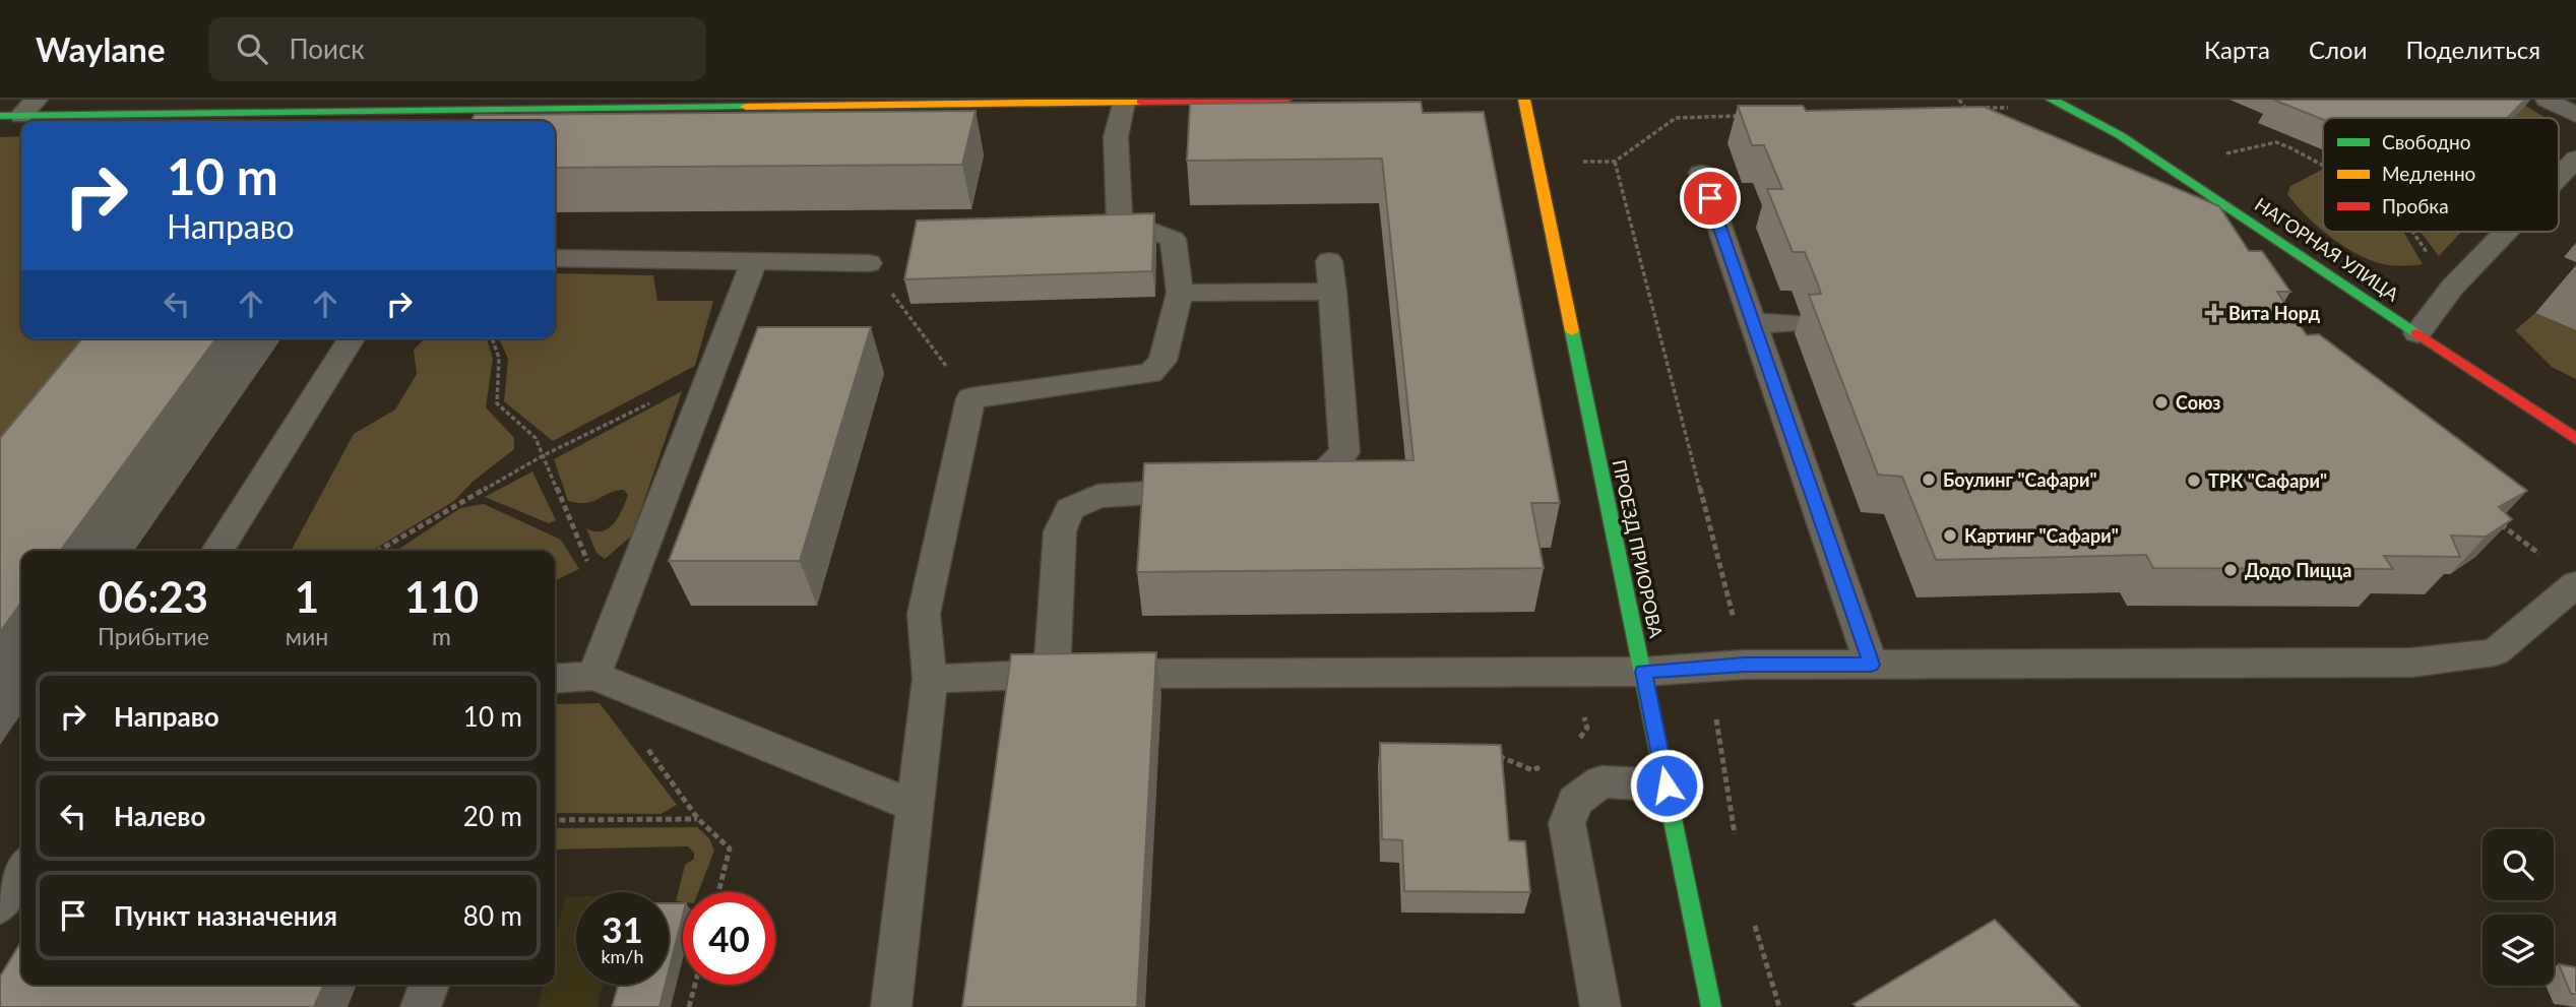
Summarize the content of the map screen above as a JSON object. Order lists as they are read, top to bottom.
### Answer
{
  "streets": {
    "street": ["НАГОРНАЯ УЛИЦА", "ПРОЕЗД ПРИОРОВА"]
  },
  "places": {
    "health": ["Вита Норд"],
    "other": [
      "Союз",
      "Боулинг \"Сафари\"",
      "ТРК \"Сафари\"",
      "Картинг \"Сафари\"",
      "Додо Пицца"
    ]
  },
  "legend": ["Свободно", "Медленно", "Пробка"],
  "page": {
    "header": "Waylane",
    "search": "Поиск",
    "nav": ["Карта", "Слои", "Поделиться"],
    "turn": ["10 m", "Направо"],
    "eta": [
      "06:23",
      "Прибытие",
      "1",
      "мин",
      "110",
      "m"
    ],
    "list": [
      {
        "name": "Направо",
        "value": "10 m"
      },
      {
        "name": "Налево",
        "value": "20 m"
      },
      {
        "name": "Пункт назначения",
        "value": "80 m"
      }
    ],
    "speed": "31 km/h",
    "limit": "40"
  }
}
